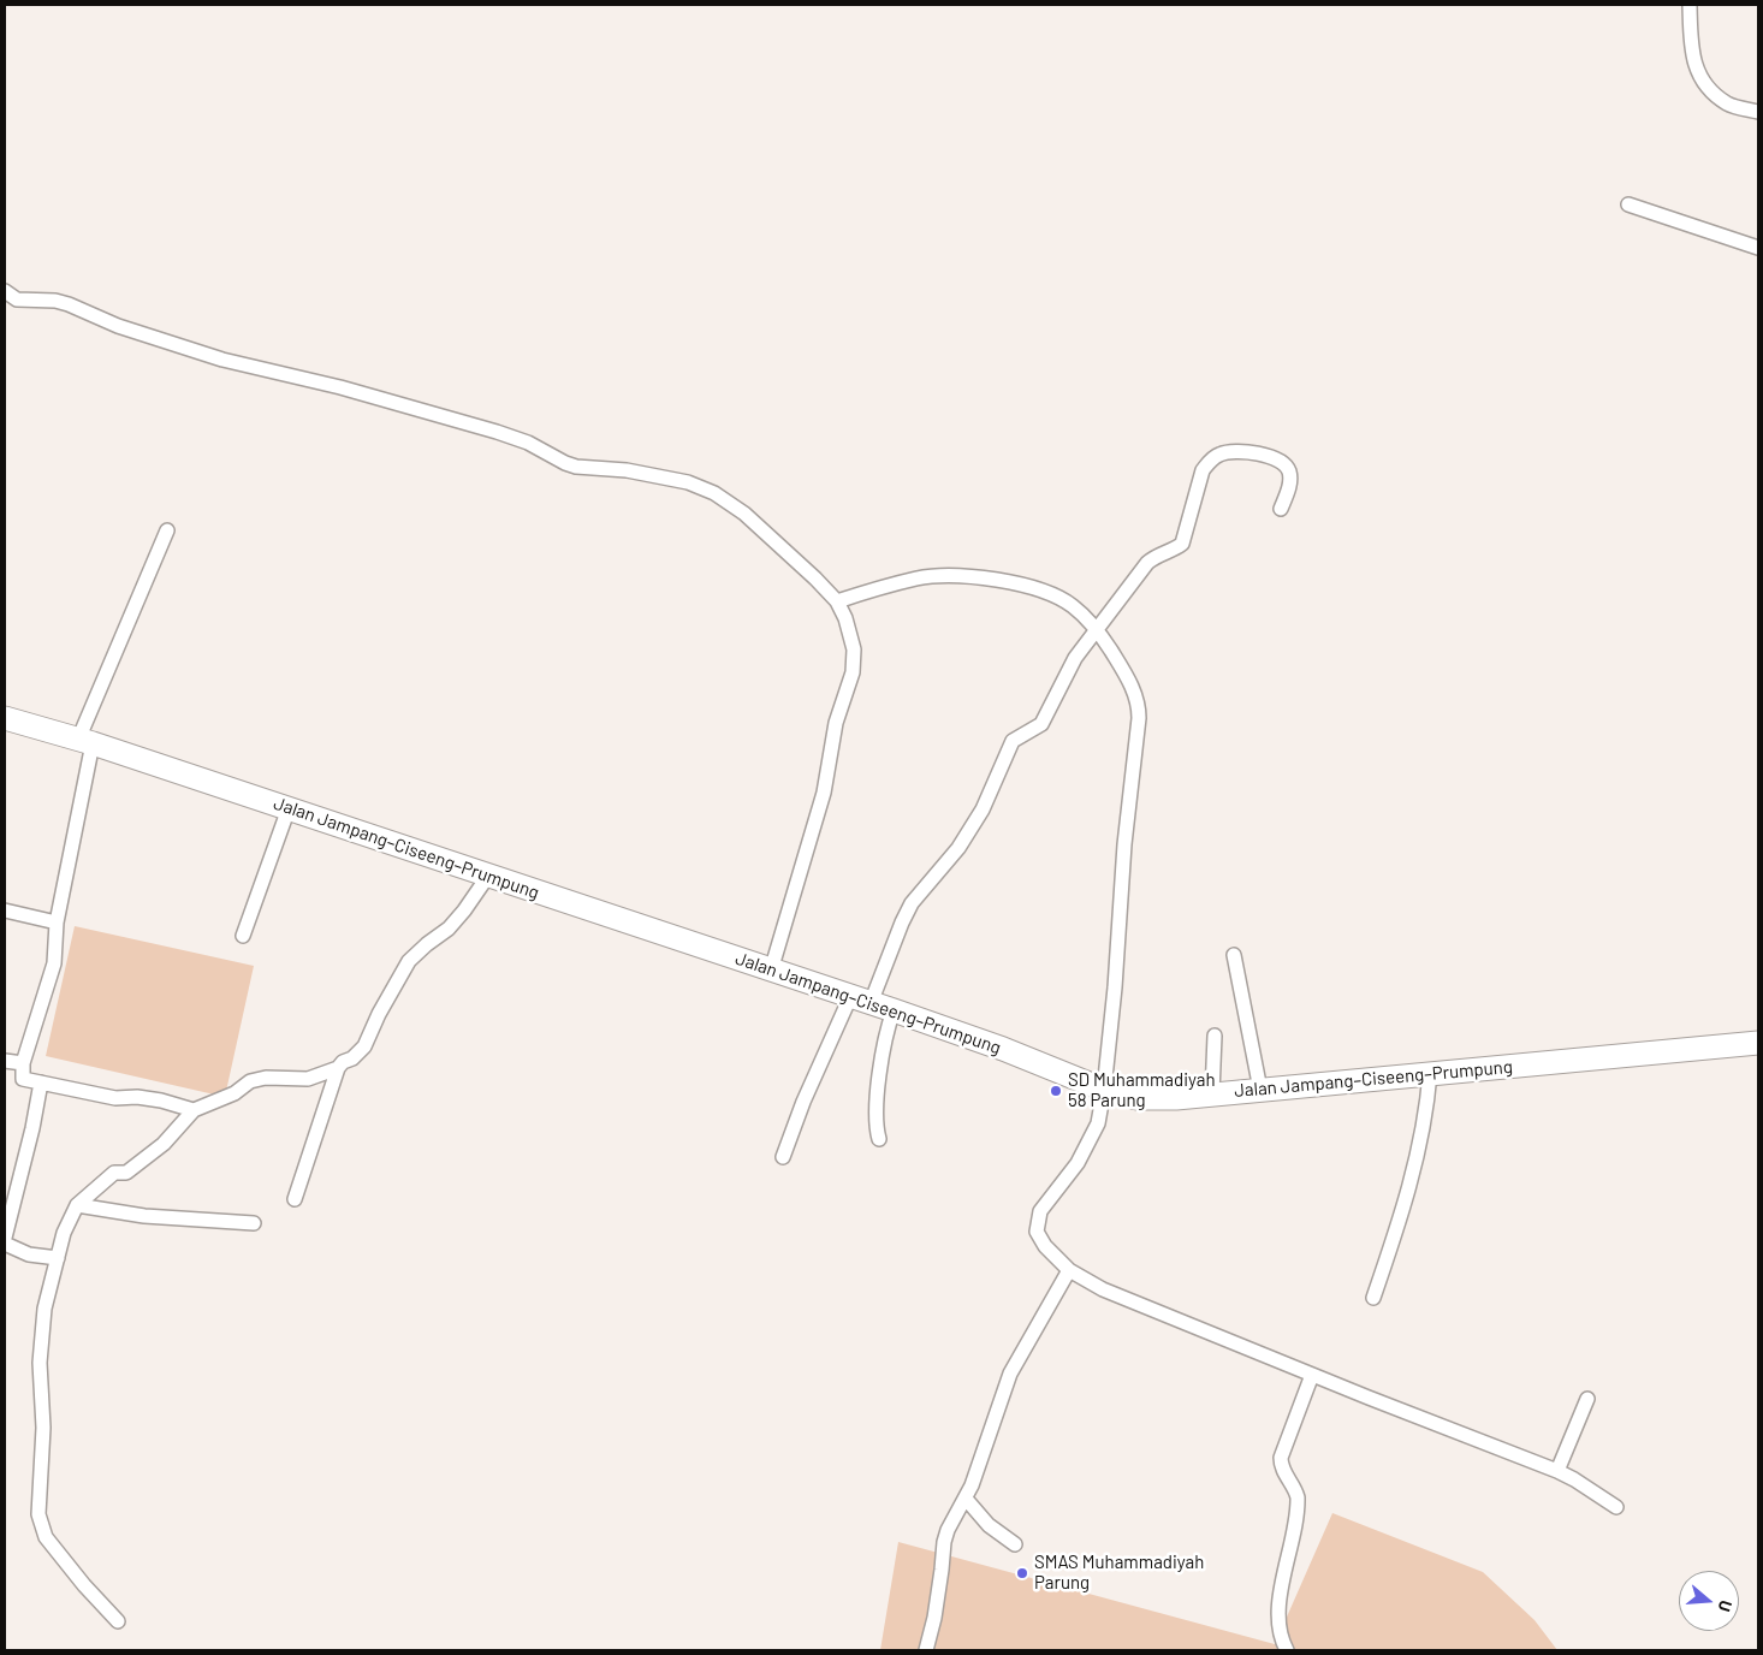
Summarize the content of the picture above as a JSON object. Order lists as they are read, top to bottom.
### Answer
{
  "streets": {
    "main road": ["Jalan Jampang–Ciseeng–Prumpung"]
  },
  "places": ["SD Muhammadiyah 58 Parung", "SMAS Muhammadiyah Parung"],
  "north": "right"
}
